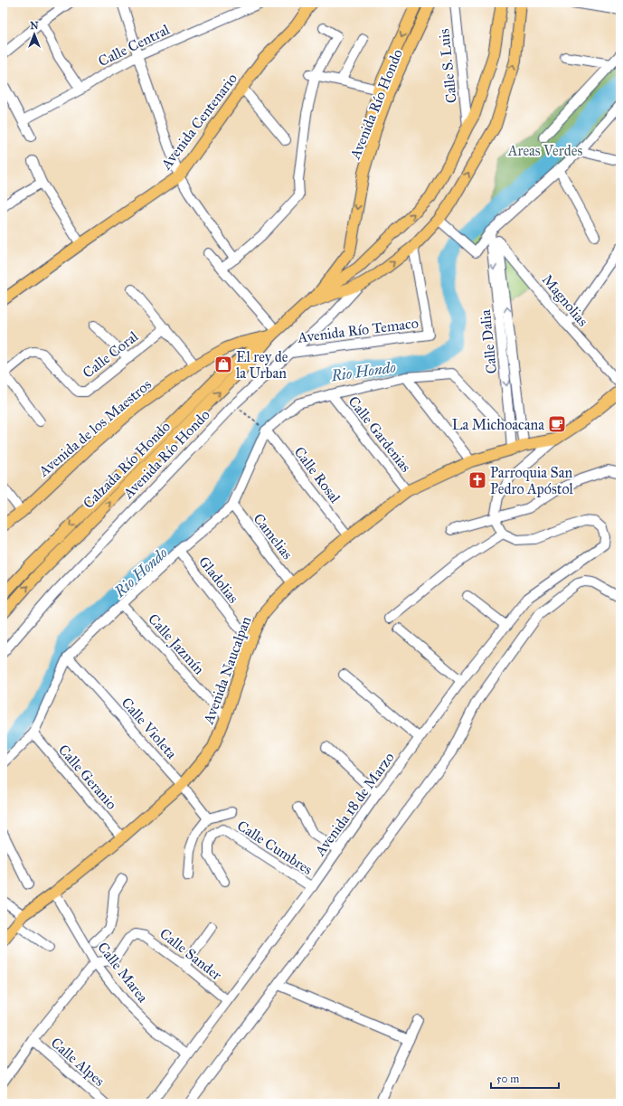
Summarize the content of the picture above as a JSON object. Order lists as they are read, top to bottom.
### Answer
{
  "streets": {
    "main road": [
      "Avenida Río Hondo",
      "Avenida Centenario",
      "Avenida de los Maestros",
      "Calzada Río Hondo",
      "Avenida Naucalpan"
    ],
    "street": [
      "Calle Central",
      "Calle S. Luis",
      "Magnolias",
      "Avenida Río Temaco",
      "Calle Dalia",
      "Calle Coral",
      "Calle Gardenias",
      "Calle Rosal",
      "Camelias",
      "Gladolias",
      "Calle Jazmín",
      "Calle Violeta",
      "Calle Geranio",
      "Avenida 18 de Marzo",
      "Calle Cumbres",
      "Calle Sander",
      "Calle Marea",
      "Calle Alpes"
    ]
  },
  "crossings": [
    ["Avenida Río Hondo", "Avenida Río Temaco"],
    ["Avenida Río Hondo", "Calzada Río Hondo"],
    ["Magnolias", "Calle Dalia"],
    ["Calle Dalia", "Avenida Naucalpan"],
    ["Avenida de los Maestros", "Calzada Río Hondo"],
    ["Calle Gardenias", "Avenida Naucalpan"],
    ["Calle Rosal", "Avenida Naucalpan"],
    ["Camelias", "Avenida Naucalpan"],
    ["Gladolias", "Avenida Naucalpan"],
    ["Calle Jazmín", "Avenida Naucalpan"],
    ["Avenida Naucalpan", "Calle Violeta"],
    ["Avenida Naucalpan", "Calle Geranio"],
    ["Avenida Naucalpan", "Calle Marea"],
    ["Avenida 18 de Marzo", "Calle Cumbres"],
    ["Avenida 18 de Marzo", "Calle Sander"],
    ["Avenida 18 de Marzo", "Calle Marea"],
    ["Calle Sander", "Calle Marea"]
  ],
  "water": ["Rio Hondo"],
  "parks": ["Areas Verdes"],
  "places": {
    "shop": ["El rey de la Urban"],
    "cafe": ["La Michoacana"],
    "church": ["Parroquia San Pedro Apóstol"]
  },
  "scale_bar": "50 m",
  "north": "top"
}
